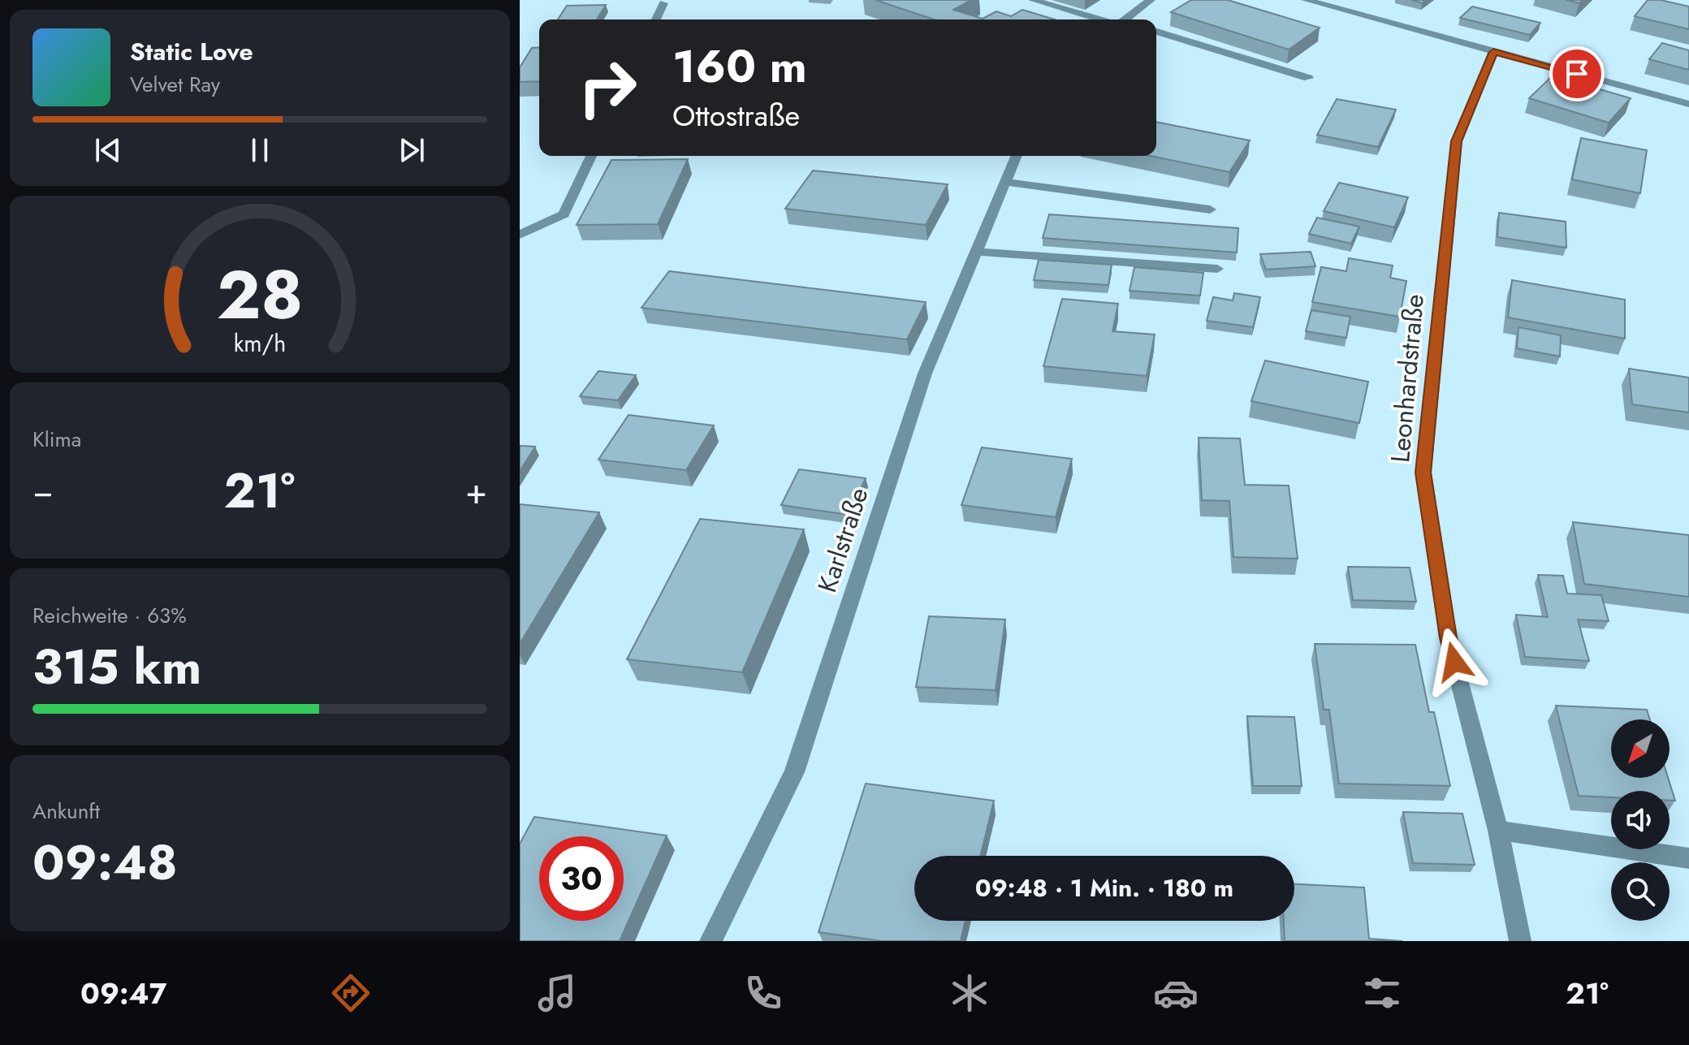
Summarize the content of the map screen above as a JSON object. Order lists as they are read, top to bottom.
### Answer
{
  "streets": {
    "street": ["Leonhardstraße", "Karlstraße"]
  },
  "north": "bottom left",
  "page": {
    "turn": ["160 m", "Ottostraße"],
    "song": ["Static Love", "Velvet Ray"],
    "tile": [
      "Klima",
      ["Reichweite · 63%", "315 km"],
      ["Ankunft", "09:48"]
    ],
    "heat": ["−", "21°", "+"],
    "limit": "30",
    "trip": "09:48 · 1 Min. · 180 m",
    "tabs": ["09:47", "21°"],
    "gauge": ["28", "km/h"]
  }
}
